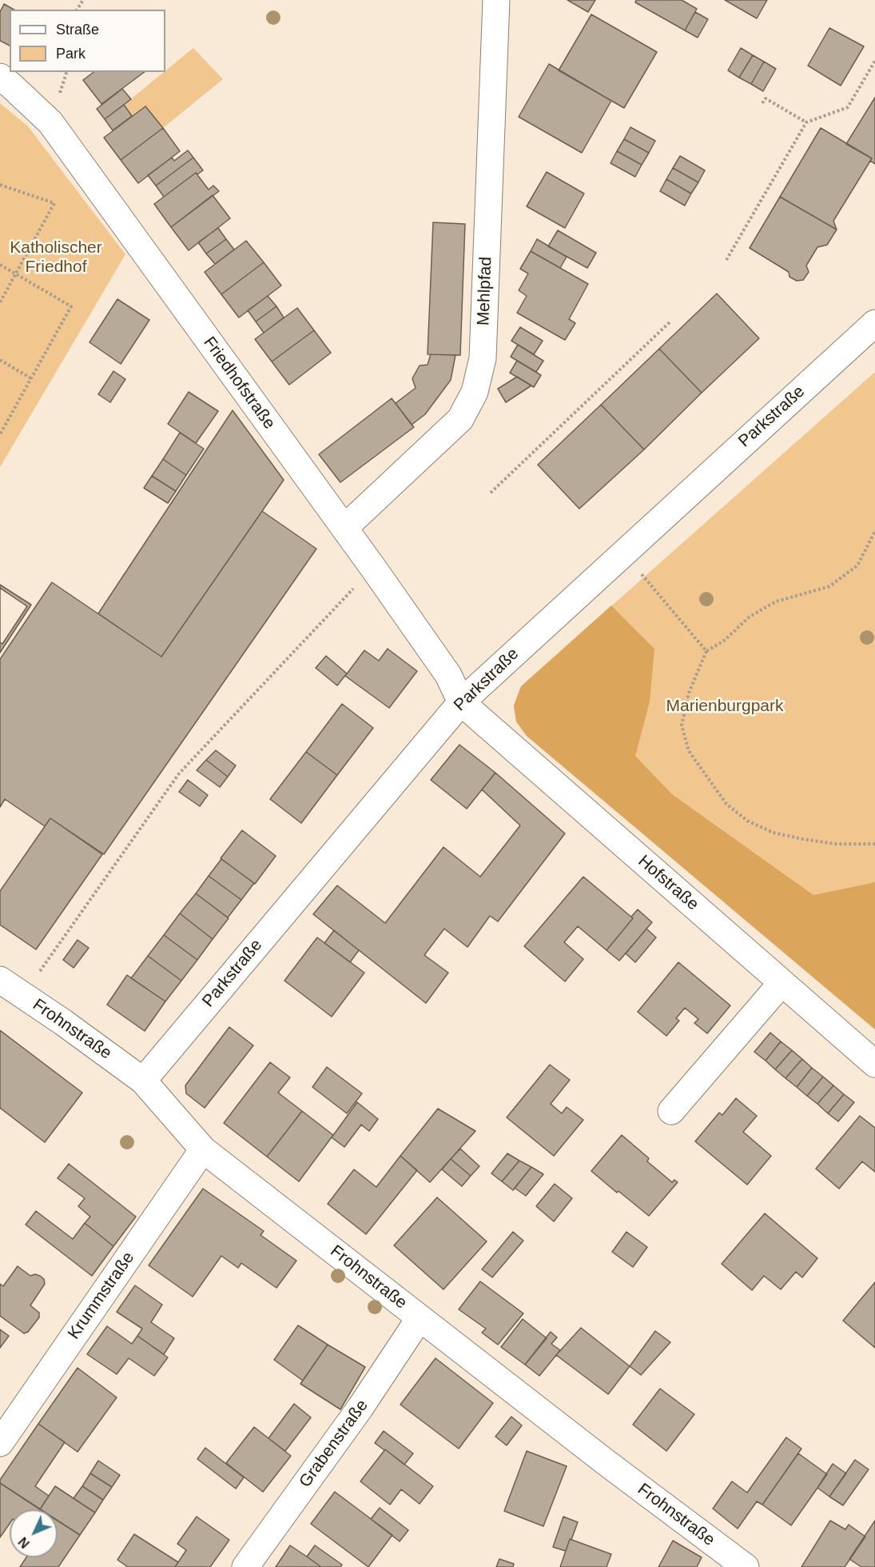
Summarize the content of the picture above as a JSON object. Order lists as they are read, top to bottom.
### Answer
{
  "streets": {
    "street": [
      "Mehlpfad",
      "Friedhofstraße",
      "Parkstraße",
      "Hofstraße",
      "Frohnstraße",
      "Krummstraße",
      "Grabenstraße"
    ]
  },
  "crossings": [
    ["Mehlpfad", "Friedhofstraße"],
    ["Friedhofstraße", "Parkstraße"],
    ["Friedhofstraße", "Hofstraße"],
    ["Parkstraße", "Hofstraße"],
    ["Parkstraße", "Frohnstraße"],
    ["Frohnstraße", "Krummstraße"],
    ["Frohnstraße", "Grabenstraße"]
  ],
  "parks": ["Katholischer Friedhof", "Marienburgpark"],
  "legend": ["Straße", "Park"],
  "north": "bottom left"
}
